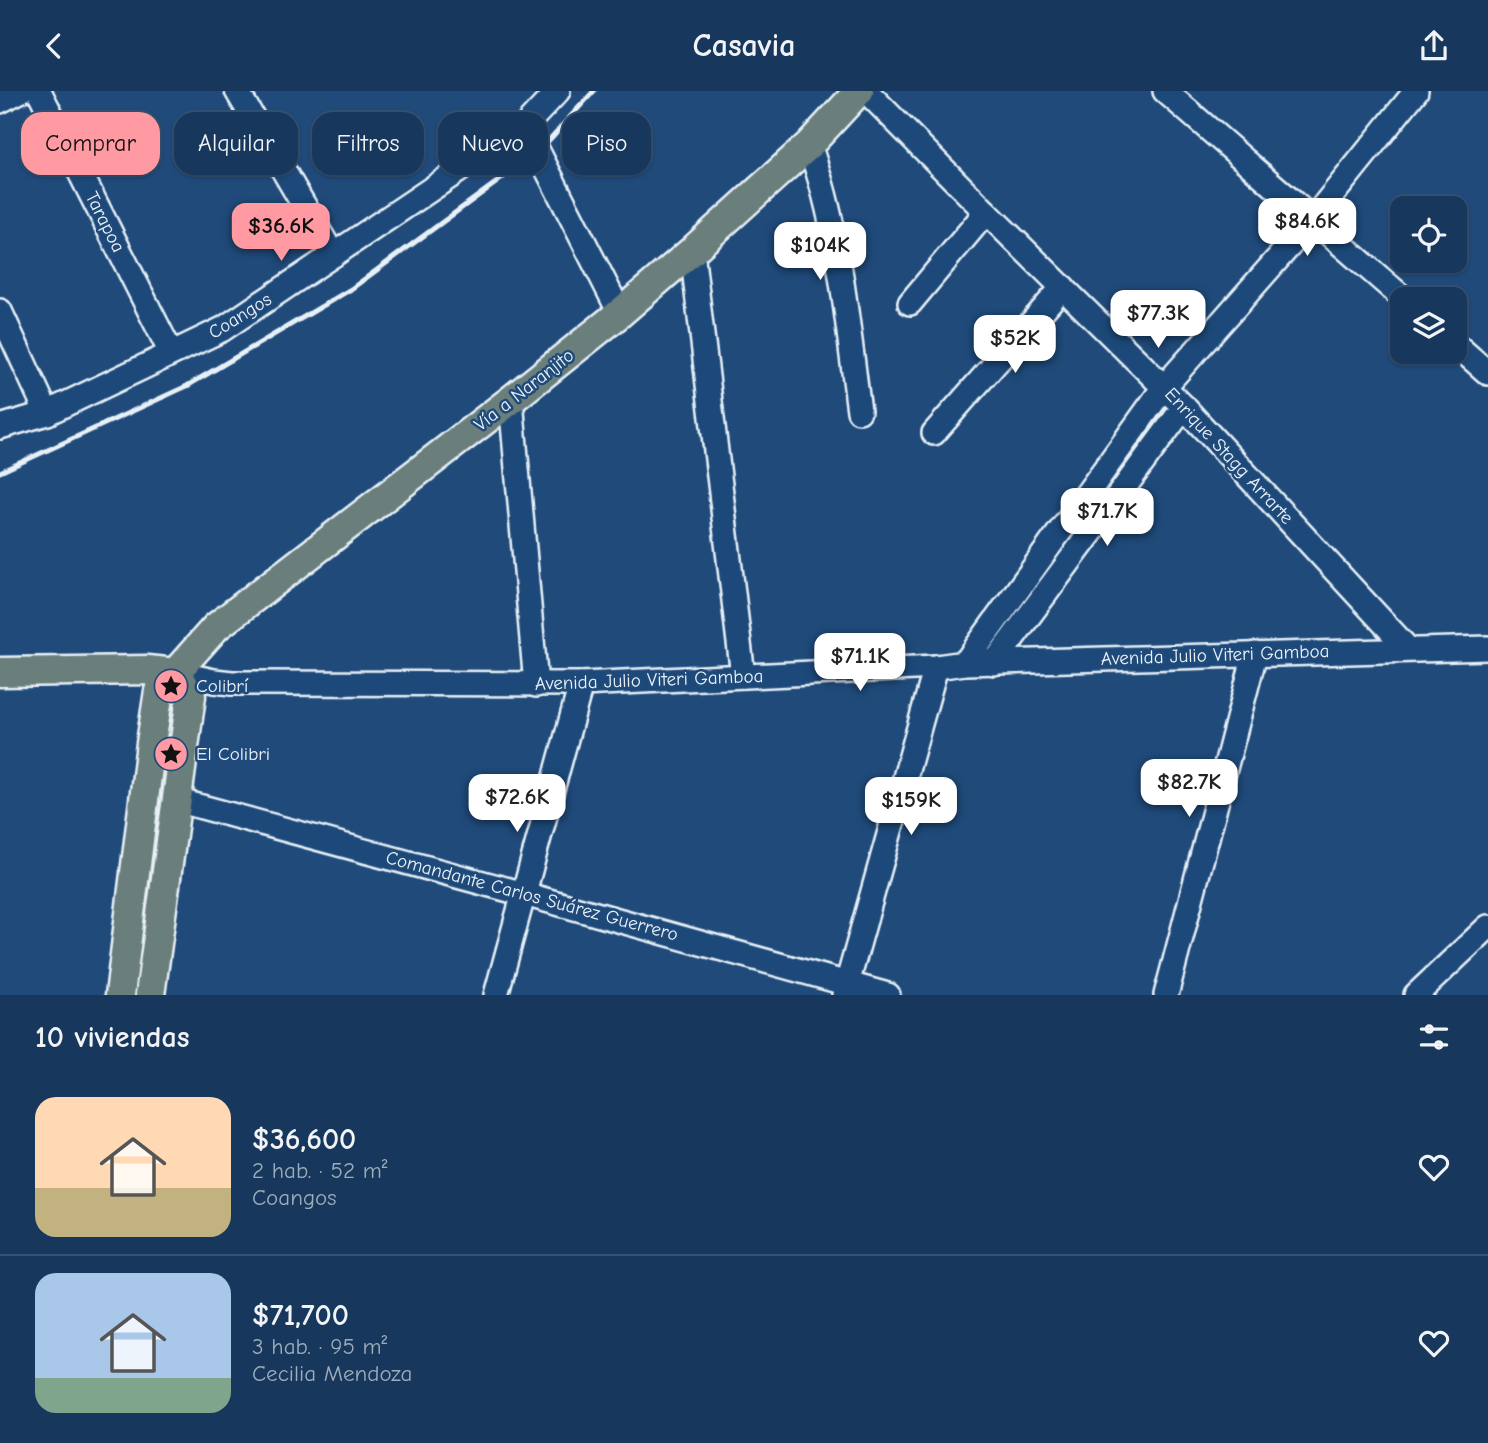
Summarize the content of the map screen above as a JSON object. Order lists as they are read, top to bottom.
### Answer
{
  "streets": {
    "main road": ["Vía a Naranjito", "Avenida Julio Viteri Gamboa"],
    "street": [
      "Tarapoa",
      "Coangos",
      "Enrique Stagg Arrarte",
      "Comandante Carlos Suárez Guerrero"
    ]
  },
  "crossings": [
    ["Tarapoa", "Coangos"],
    ["Vía a Naranjito", "Avenida Julio Viteri Gamboa"],
    ["Enrique Stagg Arrarte", "Avenida Julio Viteri Gamboa"]
  ],
  "places": {
    "place": ["Colibrí", "El Colibri"]
  },
  "page": {
    "header": "Casavia",
    "chip": [
      "Comprar",
      "Alquilar",
      "Filtros",
      "Nuevo",
      "Piso"
    ],
    "price": [
      "$84.6K",
      "$36.6K",
      "$104K",
      "$77.3K",
      "$52K",
      "$71.7K",
      "$71.1K",
      "$82.7K",
      "$72.6K",
      "$159K"
    ],
    "heading": "10 viviendas",
    "list": [
      {
        "name": "$36,600",
        "note": "2 hab. · 52 m² · Coangos"
      },
      {
        "name": "$71,700",
        "note": "3 hab. · 95 m² · Cecilia Mendoza"
      }
    ]
  }
}
